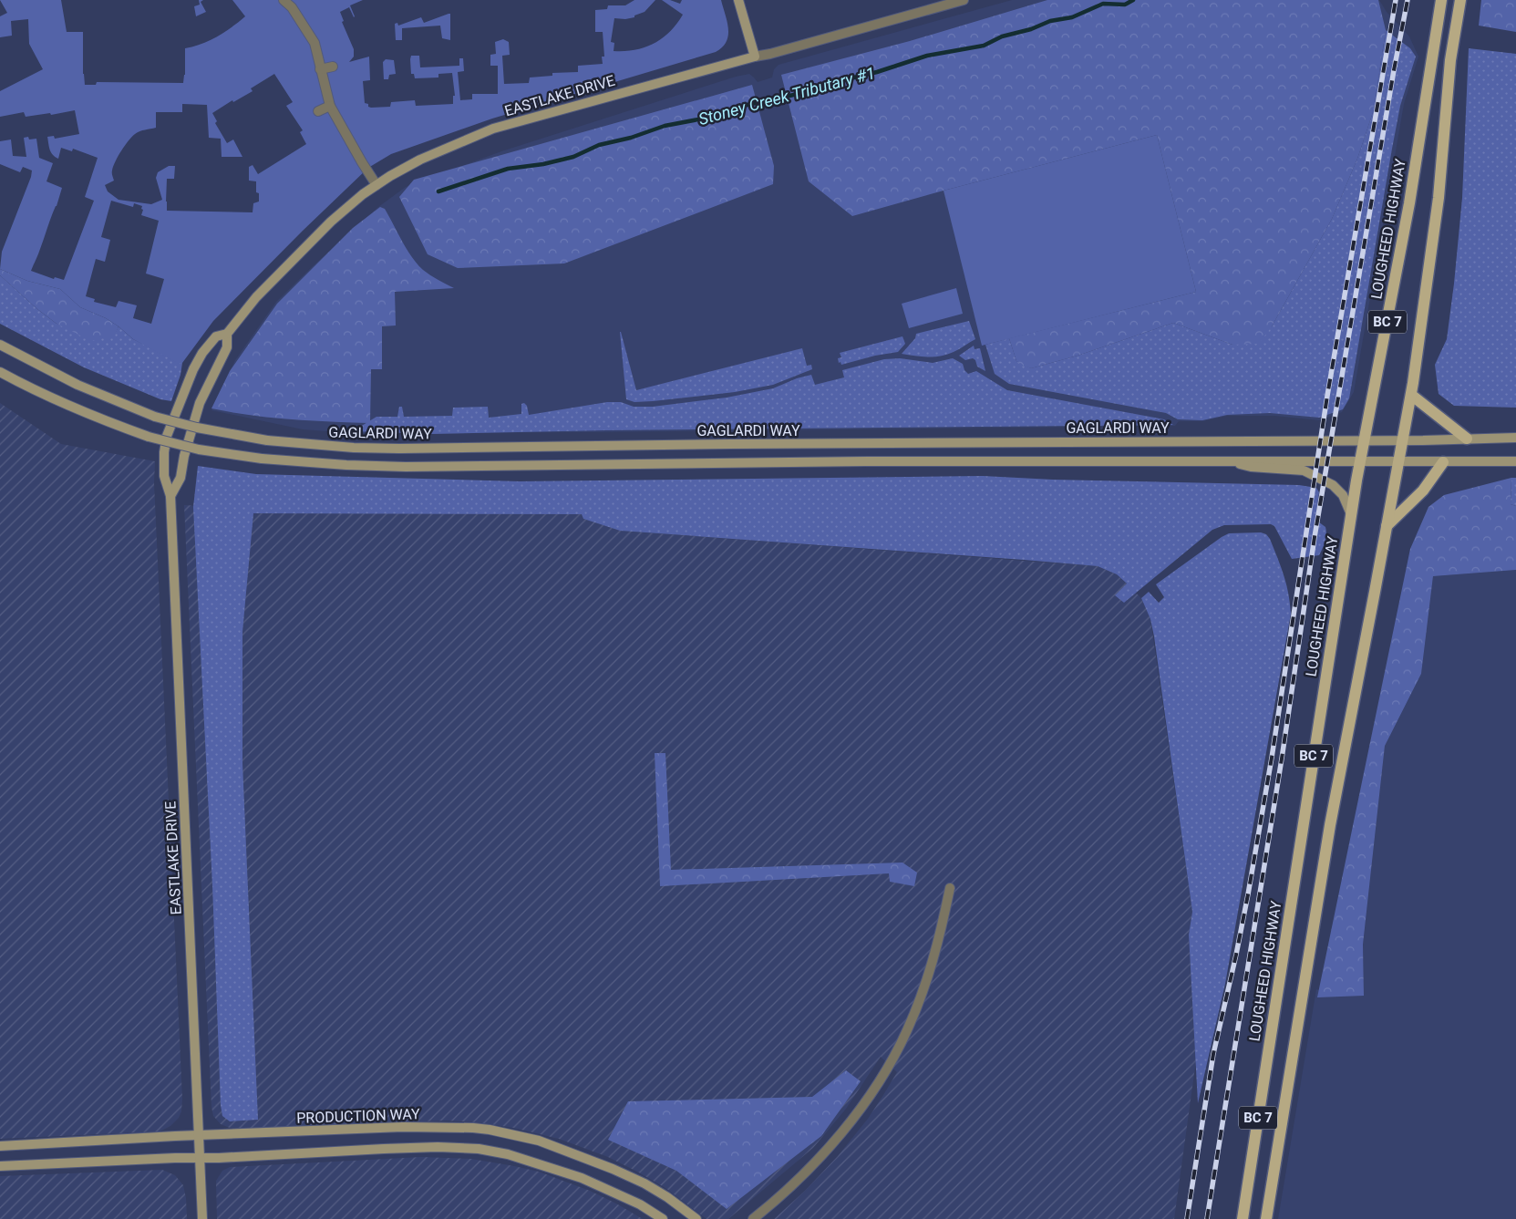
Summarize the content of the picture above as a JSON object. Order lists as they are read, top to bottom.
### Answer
{
  "streets": {
    "main road": [
      "EASTLAKE DRIVE",
      "LOUGHEED HIGHWAY",
      "BC 7",
      "GAGLARDI WAY",
      "PRODUCTION WAY"
    ]
  },
  "crossings": [
    ["EASTLAKE DRIVE", "PRODUCTION WAY"],
    ["LOUGHEED HIGHWAY", "GAGLARDI WAY"],
    ["BC 7", "GAGLARDI WAY"]
  ],
  "water": ["Stoney Creek Tributary #1"]
}
